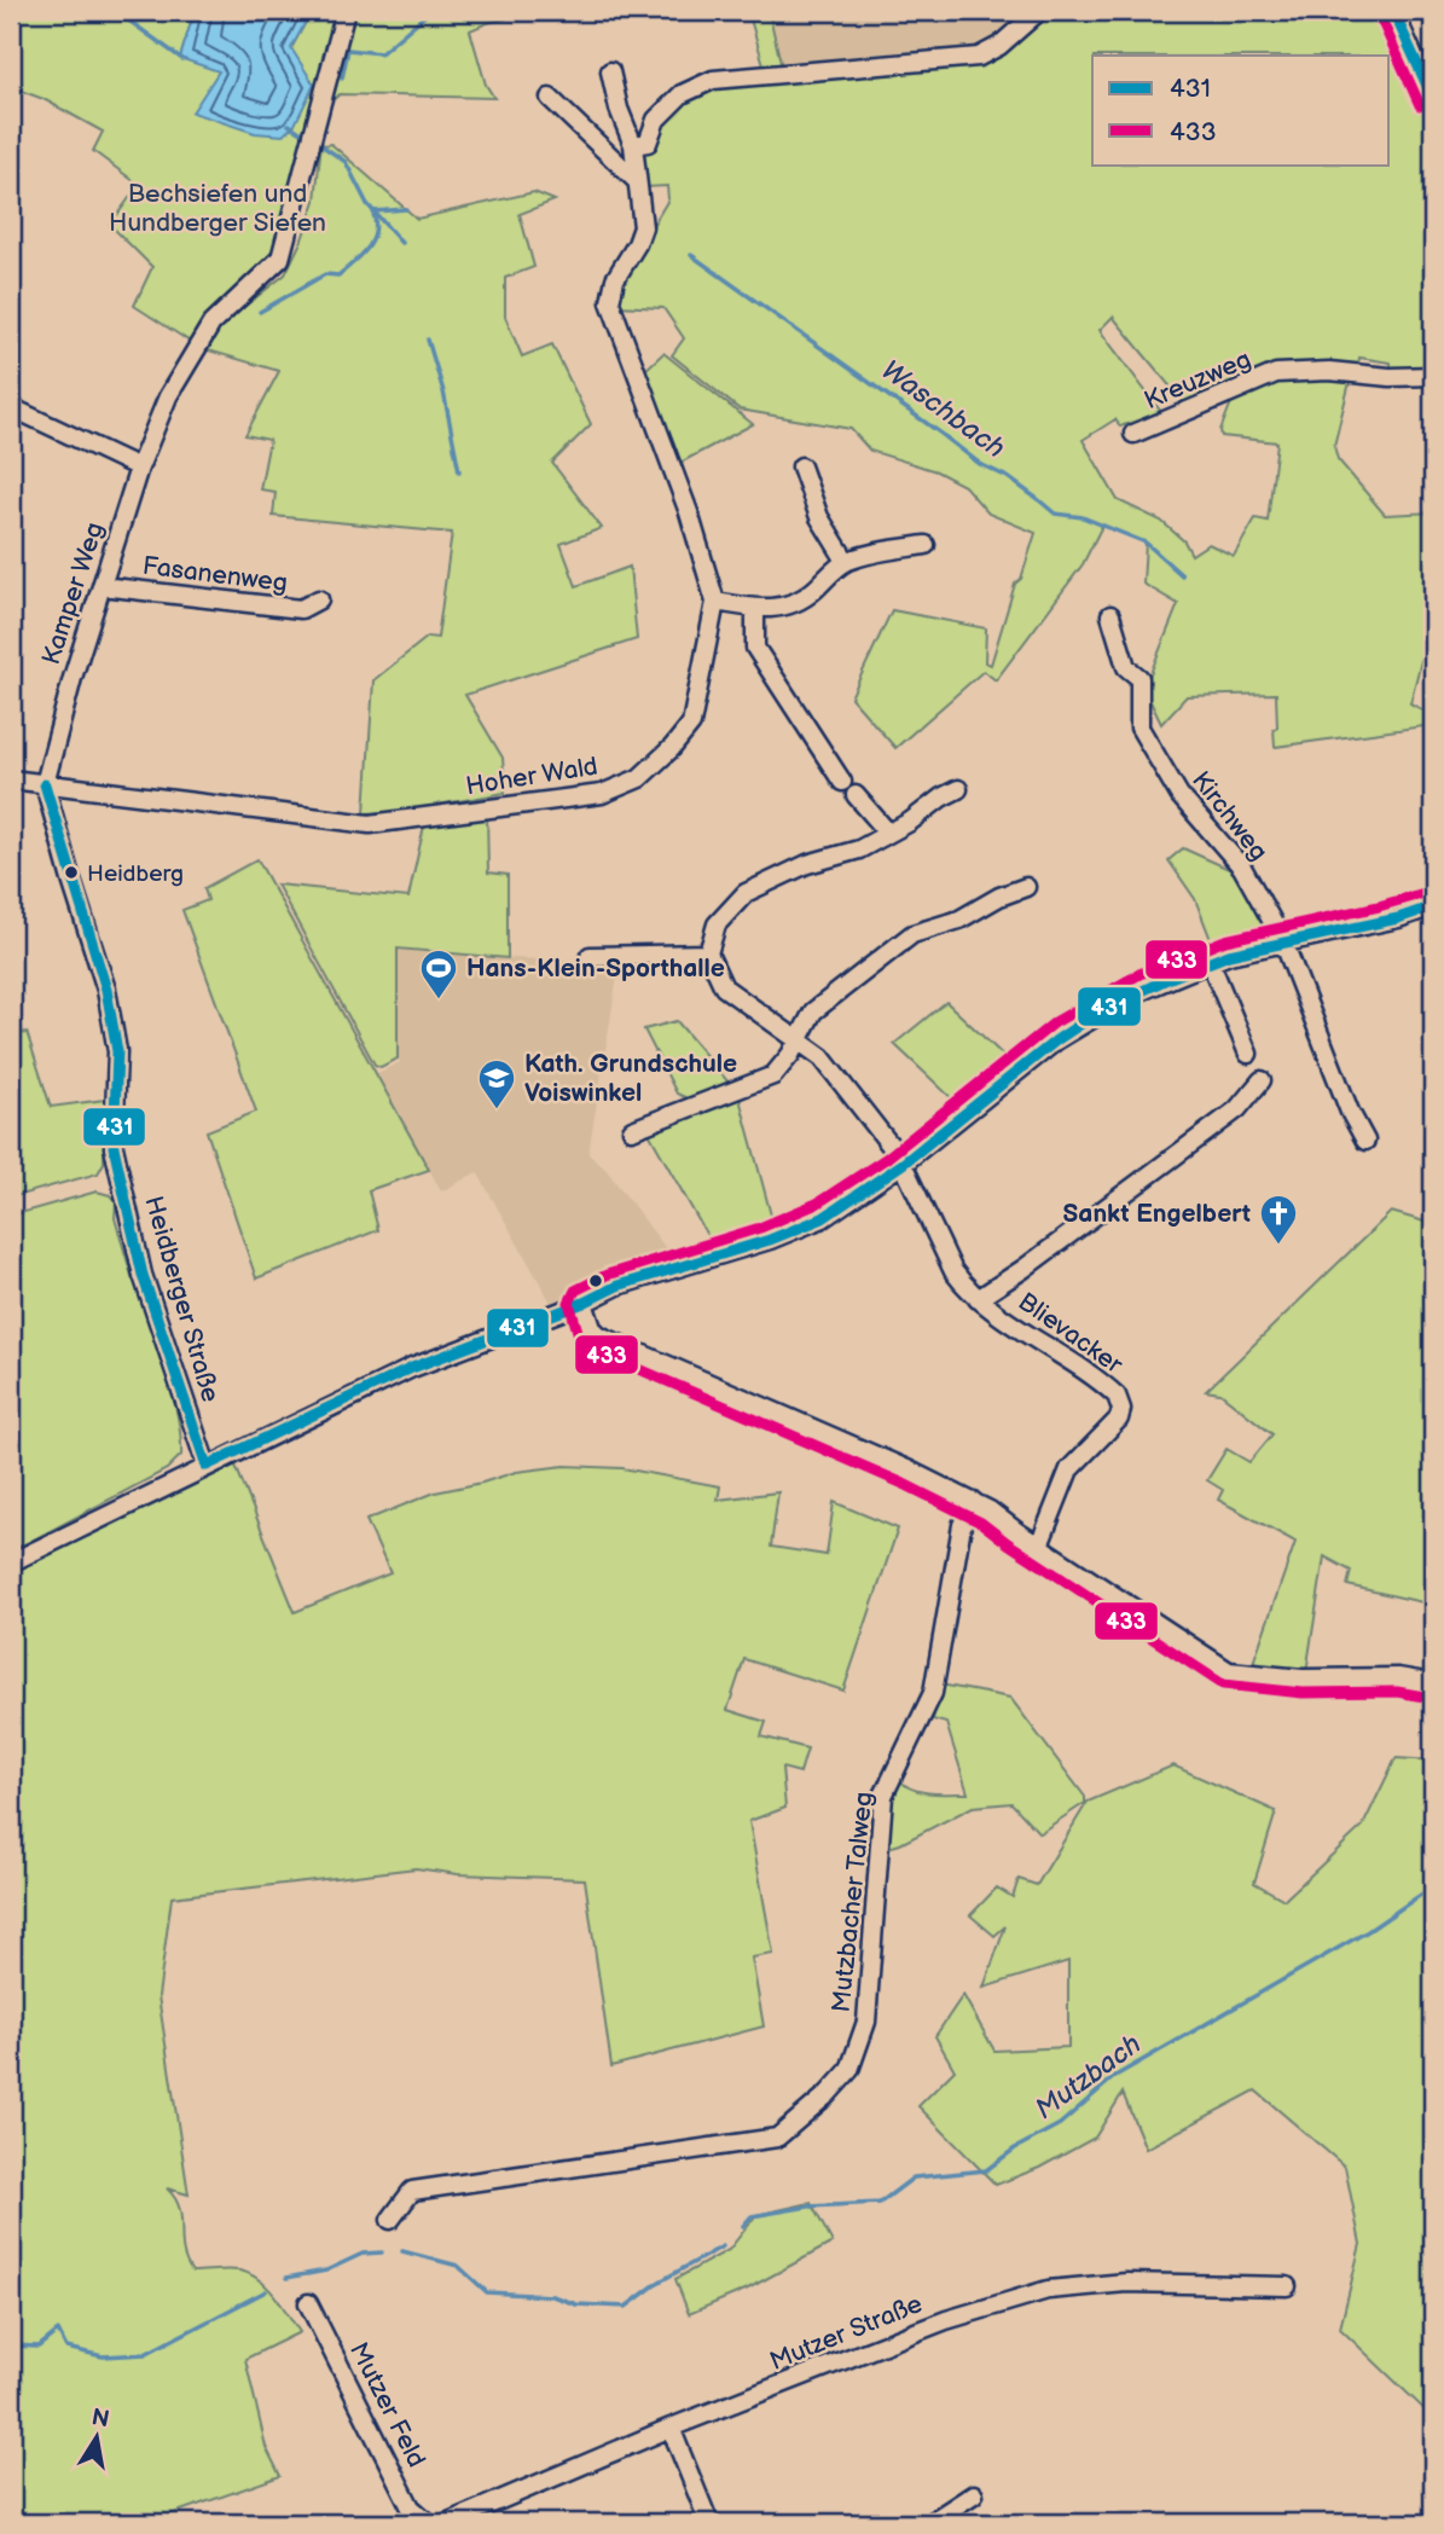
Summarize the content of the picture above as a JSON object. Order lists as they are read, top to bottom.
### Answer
{
  "streets": {
    "street": [
      "Kreuzweg",
      "Fasanenweg",
      "Kamper Weg",
      "Hoher Wald",
      "Kirchweg",
      "Heidberger Straße",
      "Blievacker",
      "Mutzbacher Talweg",
      "Mutzer Straße",
      "Mutzer Feld"
    ]
  },
  "crossings": [
    ["Fasanenweg", "Kamper Weg"],
    ["Kamper Weg", "Hoher Wald"],
    ["Kamper Weg", "Heidberger Straße"],
    ["Hoher Wald", "Heidberger Straße"]
  ],
  "water": ["Waschbach", "Mutzbach"],
  "parks": ["Bechsiefen und Hundberger Siefen"],
  "places": {
    "other": ["Heidberg"],
    "sports": ["Hans-Klein-Sporthalle"],
    "school or university": ["Kath. Grundschule Voiswinkel"],
    "church": ["Sankt Engelbert"]
  },
  "lines": ["transit line 431", "transit line 433"],
  "legend": ["431", "433"],
  "north": "top"
}
